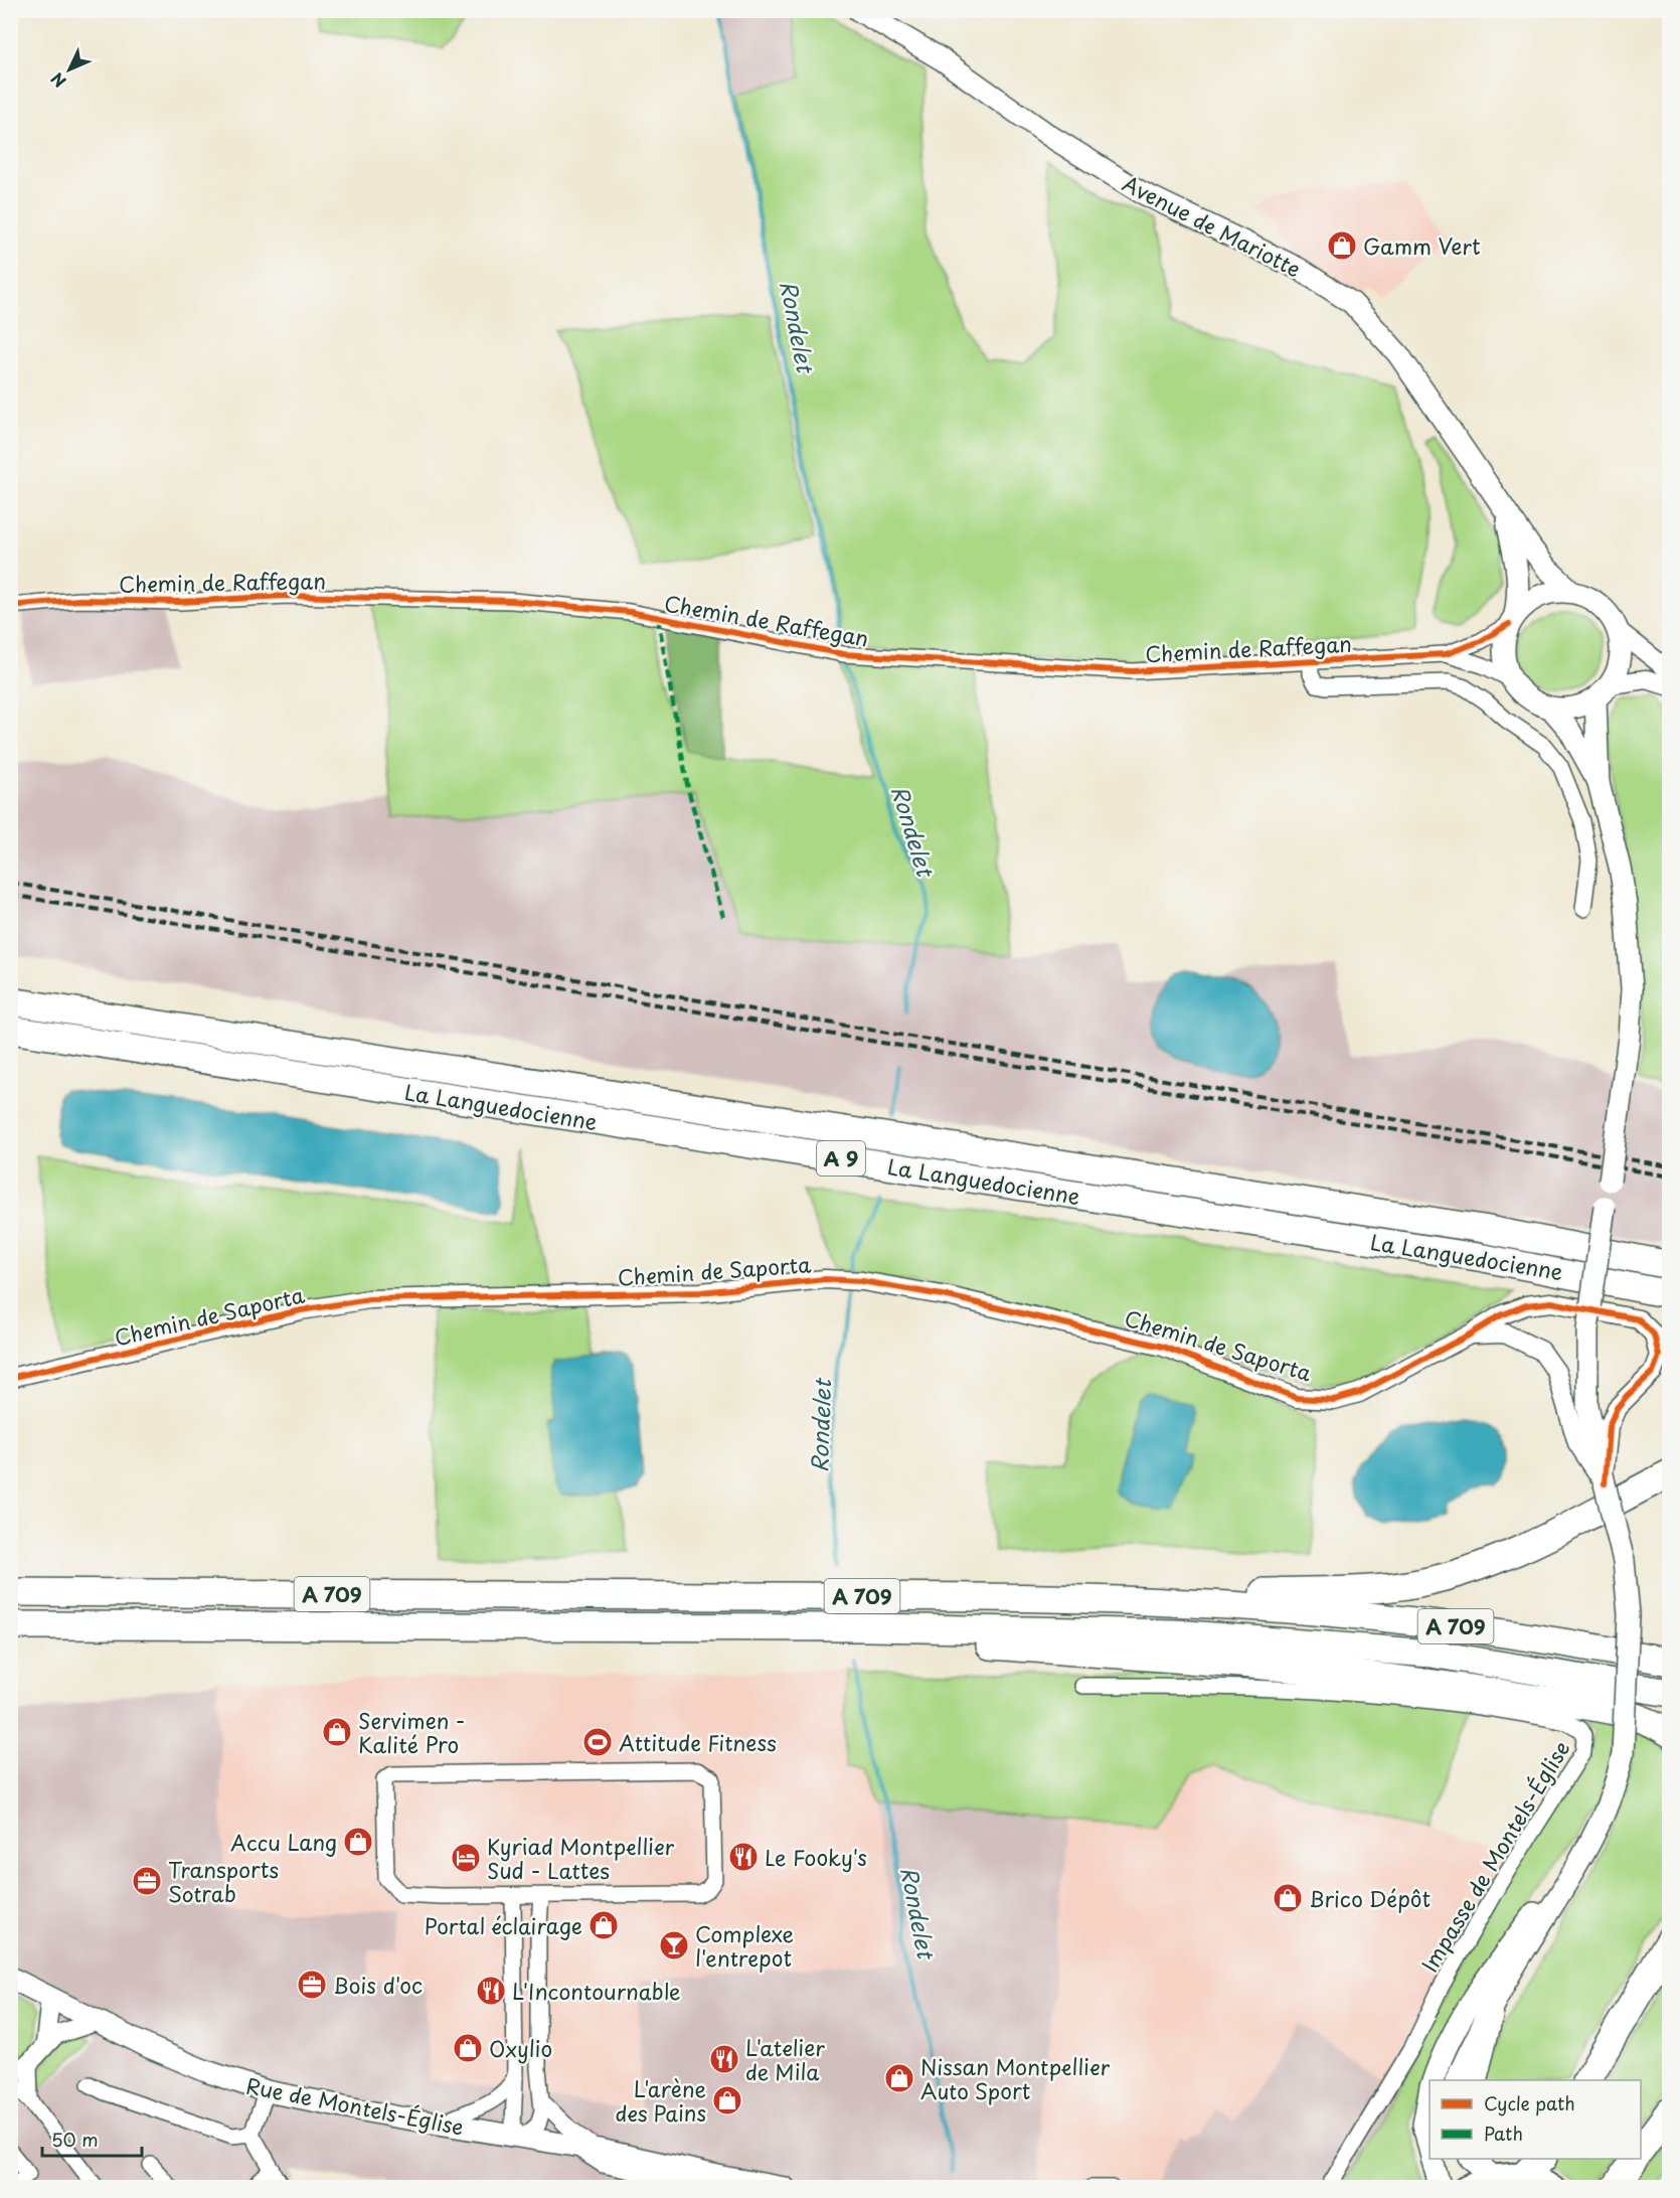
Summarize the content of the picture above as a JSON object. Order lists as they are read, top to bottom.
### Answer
{
  "streets": {
    "highway": ["La Languedocienne", "A 9", "A 709"],
    "main road": ["Avenue de Mariotte", "Rue de Montels-Église"],
    "street": ["Chemin de Raffegan", "Chemin de Saporta", "Impasse de Montels-Église"]
  },
  "crossings": [
    ["Avenue de Mariotte", "Chemin de Raffegan"]
  ],
  "water": ["Rondelet"],
  "places": {
    "shop": [
      "Gamm Vert",
      "Servimen - Kalité Pro",
      "Accu Lang",
      "Brico Dépôt",
      "Portal éclairage",
      "Oxylio",
      "Nissan Montpellier Auto Sport",
      "L'arène des Pains"
    ],
    "sports": ["Attitude Fitness"],
    "restaurant": ["Le Fooky's", "L'Incontournable", "L'atelier de Mila"],
    "hotel": ["Kyriad Montpellier Sud - Lattes"],
    "office": ["Transports Sotrab", "Bois d'oc"],
    "bar": ["Complexe l'entrepot"]
  },
  "legend": ["Cycle path", "Path"],
  "scale_bar": "50 m",
  "north": "bottom left"
}
